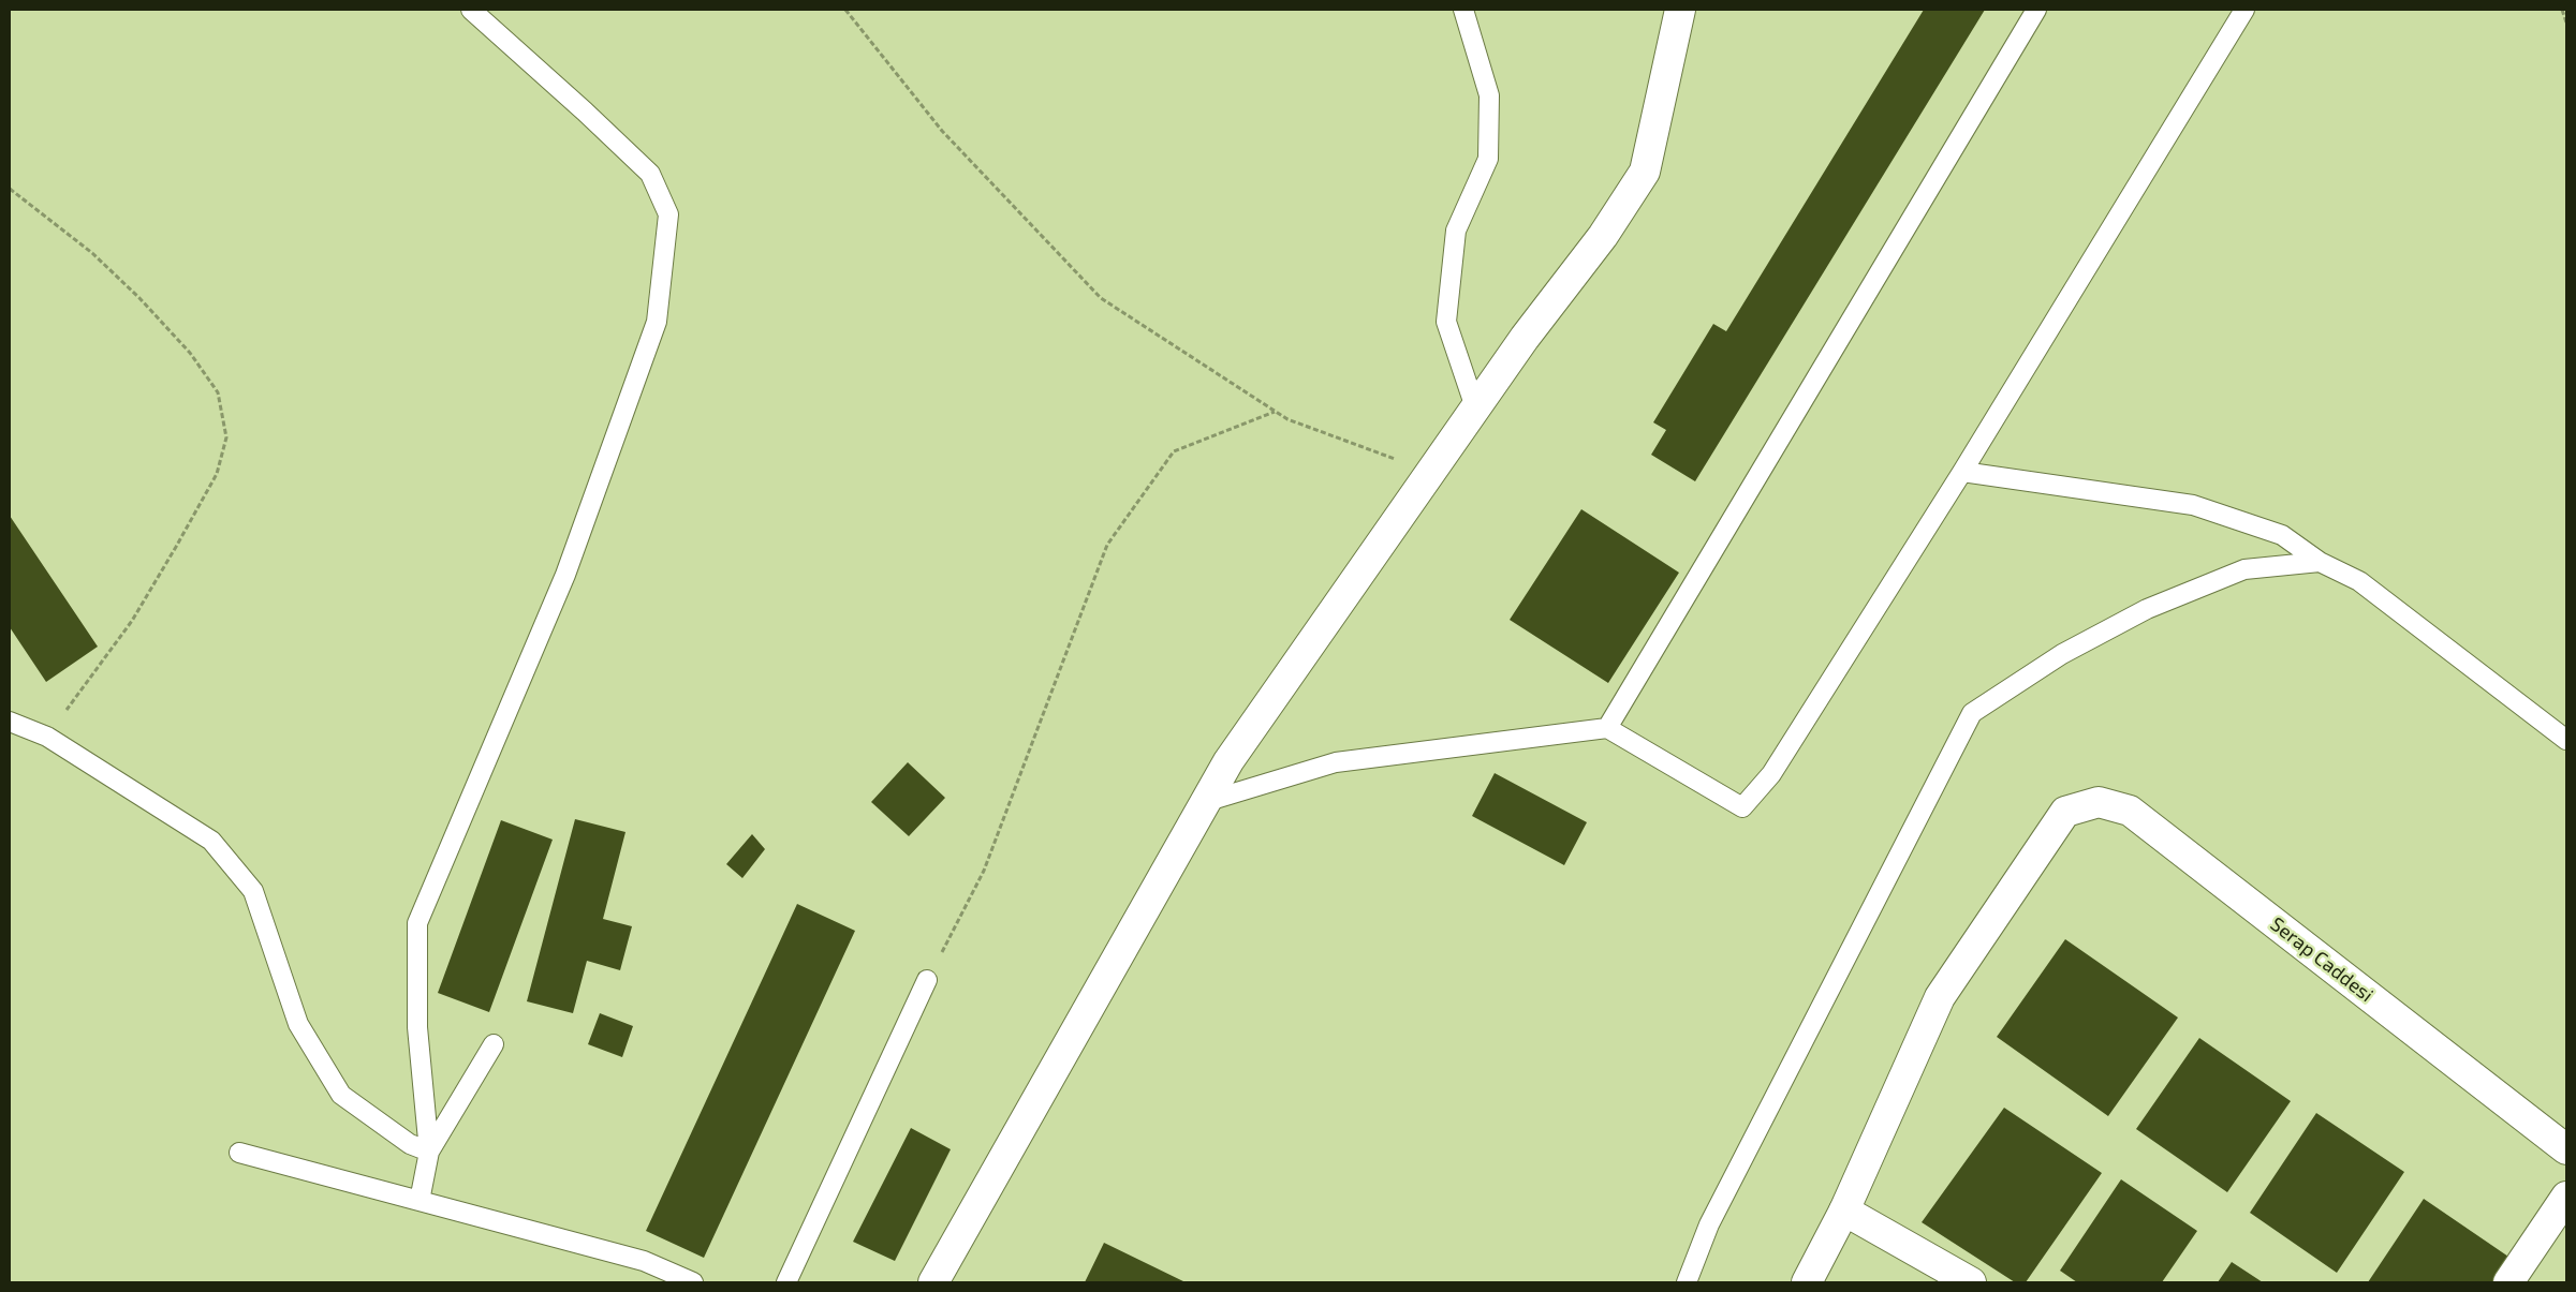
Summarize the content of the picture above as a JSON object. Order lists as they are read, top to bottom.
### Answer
{
  "streets": {
    "street": ["Serap Caddesi"]
  }
}
